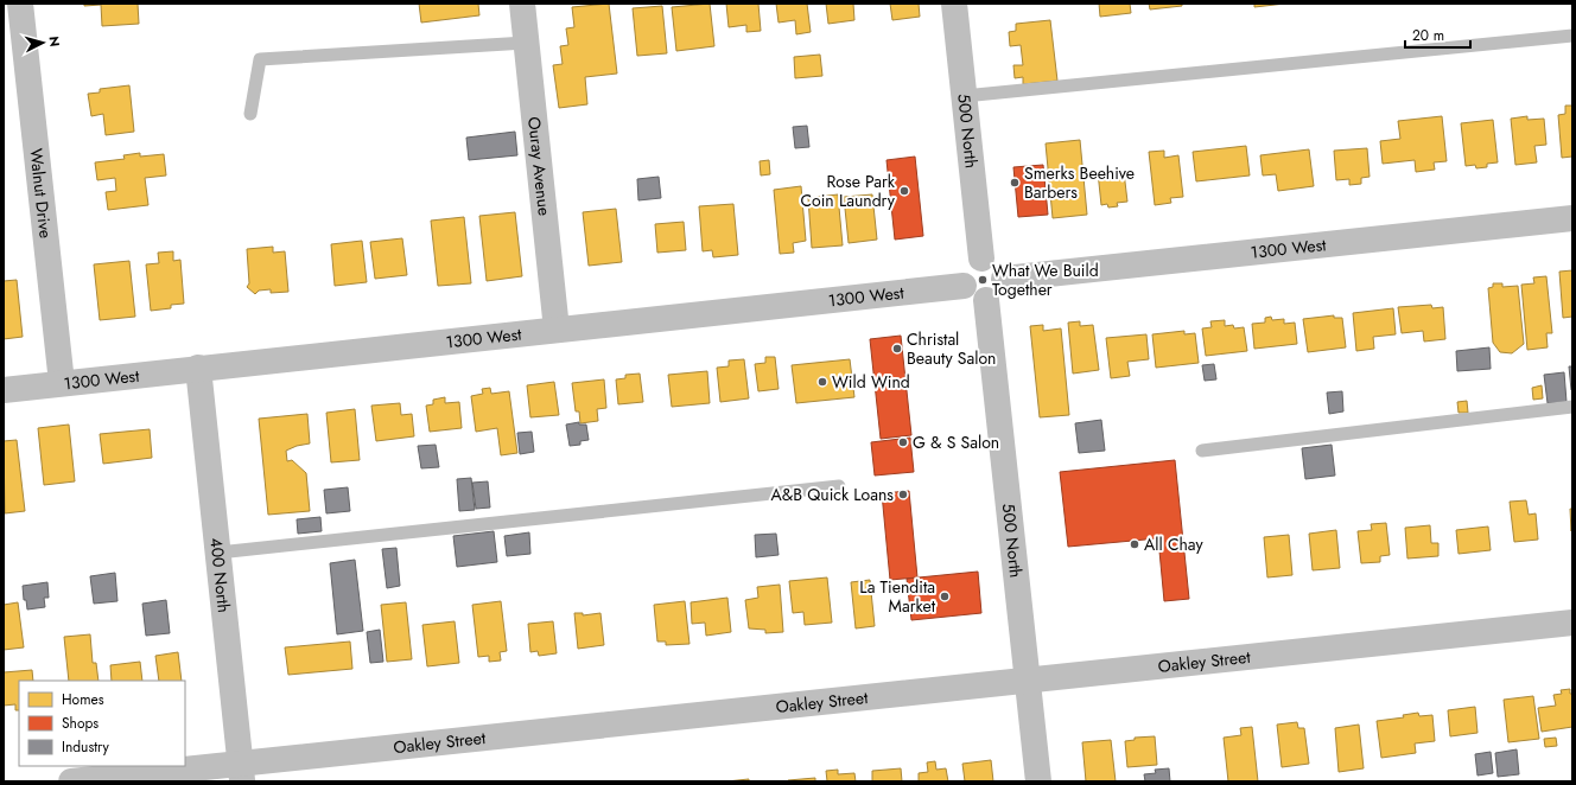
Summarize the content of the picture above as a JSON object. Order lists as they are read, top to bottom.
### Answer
{
  "streets": {
    "street": [
      "500 North",
      "Ouray Avenue",
      "Walnut Drive",
      "1300 West",
      "400 North",
      "Oakley Street"
    ]
  },
  "crossings": [
    ["500 North", "1300 West"],
    ["500 North", "Oakley Street"],
    ["Ouray Avenue", "1300 West"],
    ["Walnut Drive", "1300 West"],
    ["1300 West", "400 North"],
    ["400 North", "Oakley Street"]
  ],
  "places": [
    "Smerks Beehive Barbers",
    "Rose Park Coin Laundry",
    "What We Build Together",
    "Christal Beauty Salon",
    "Wild Wind",
    "G & S Salon",
    "A&B Quick Loans",
    "All Chay",
    "La Tiendita Market"
  ],
  "legend": ["Homes", "Shops", "Industry"],
  "scale_bar": "20 m",
  "north": "right"
}
